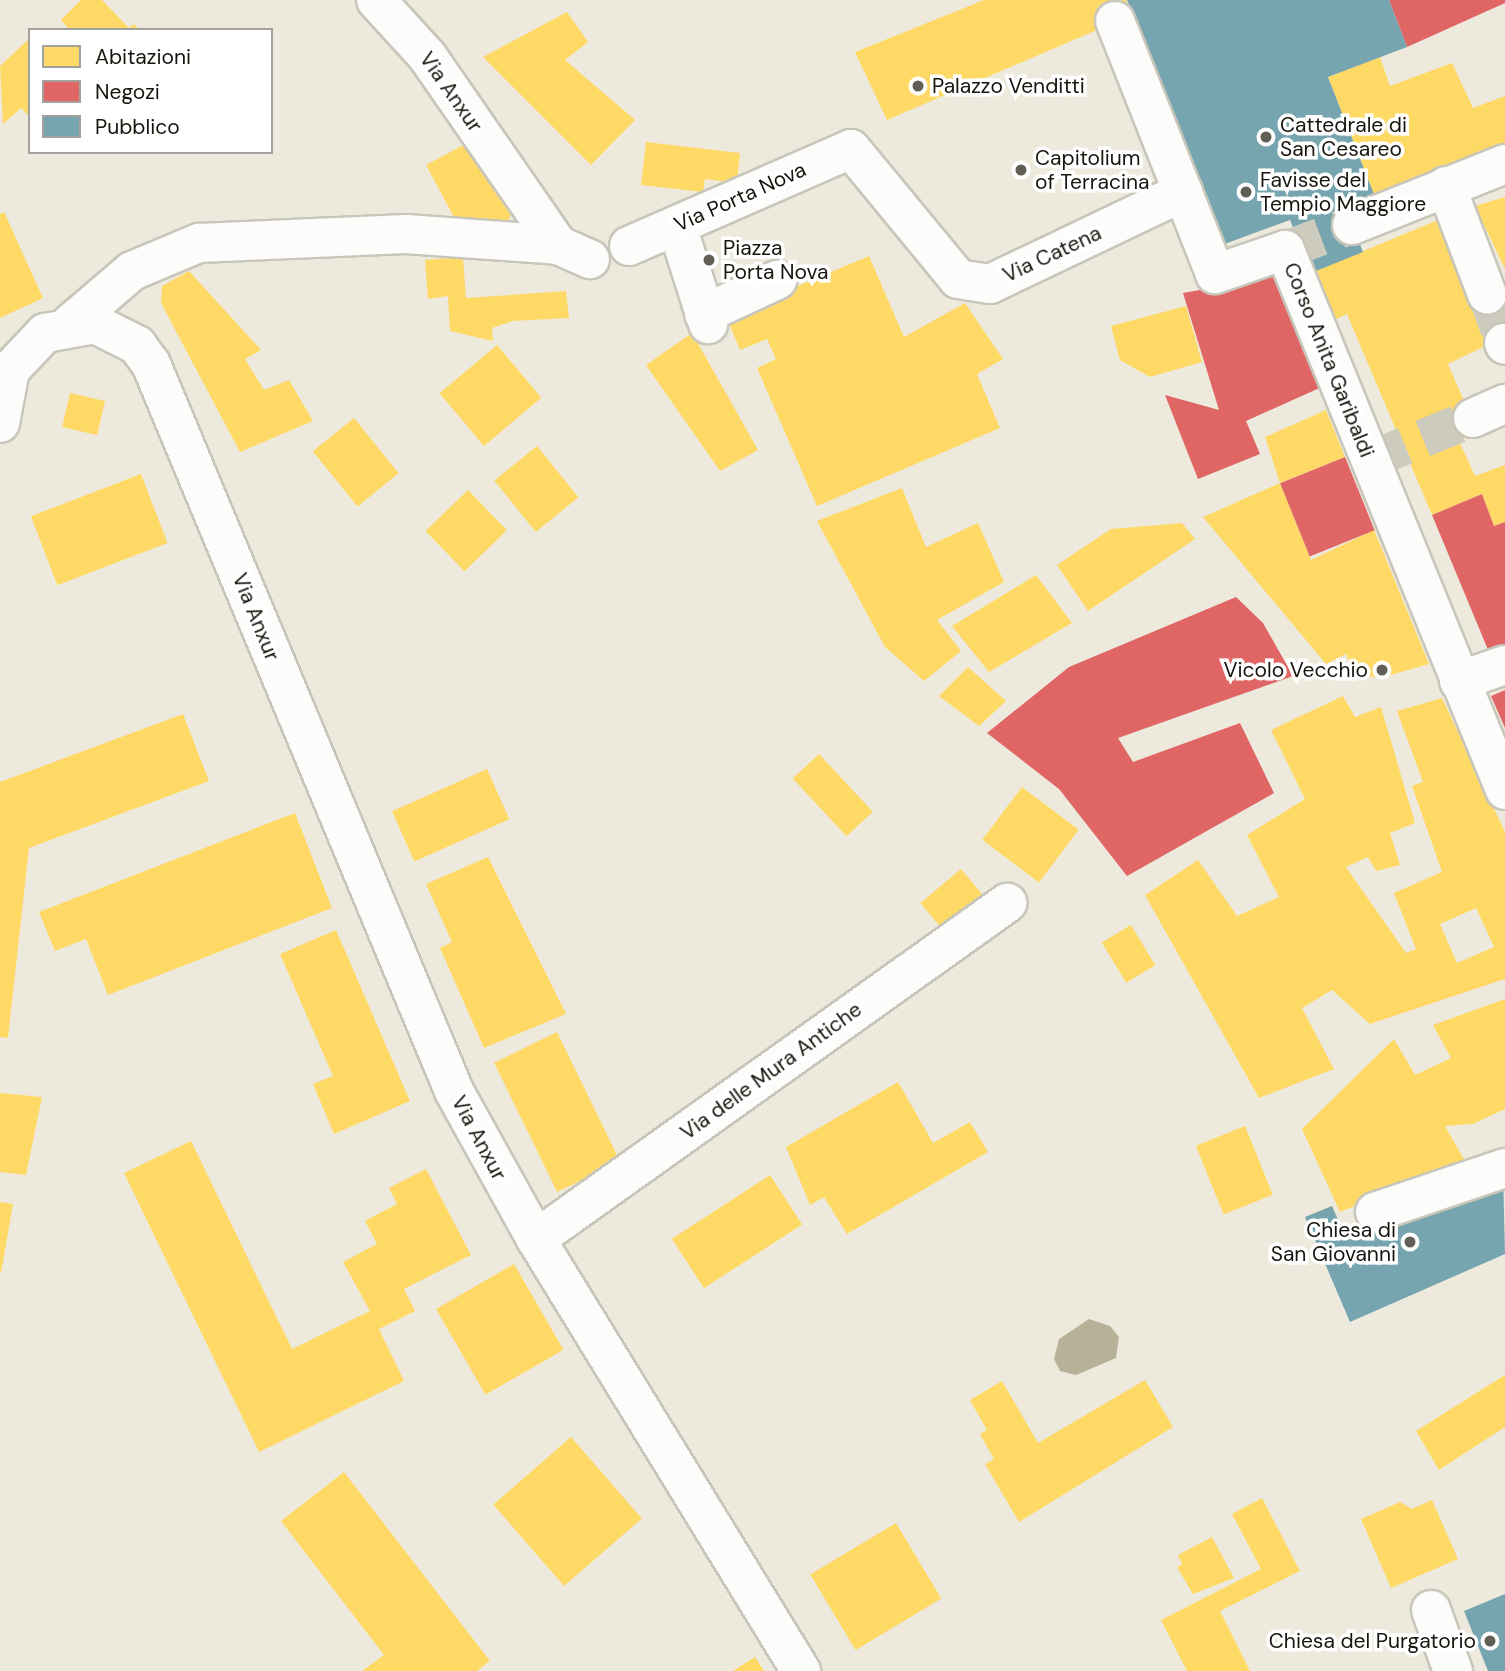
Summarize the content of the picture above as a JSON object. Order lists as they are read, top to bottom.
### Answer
{
  "streets": {
    "street": [
      "Via Anxur",
      "Via Porta Nova",
      "Via Catena",
      "Corso Anita Garibaldi",
      "Via delle Mura Antiche"
    ]
  },
  "crossings": [
    ["Via Anxur", "Via Porta Nova"],
    ["Via Anxur", "Via delle Mura Antiche"],
    ["Via Porta Nova", "Via Catena"],
    ["Via Catena", "Corso Anita Garibaldi"]
  ],
  "places": [
    "Palazzo Venditti",
    "Cattedrale di San Cesareo",
    "Capitolium of Terracina",
    "Favisse del Tempio Maggiore",
    "Piazza Porta Nova",
    "Vicolo Vecchio",
    "Chiesa di San Giovanni",
    "Chiesa del Purgatorio"
  ],
  "legend": ["Abitazioni", "Negozi", "Pubblico"]
}
